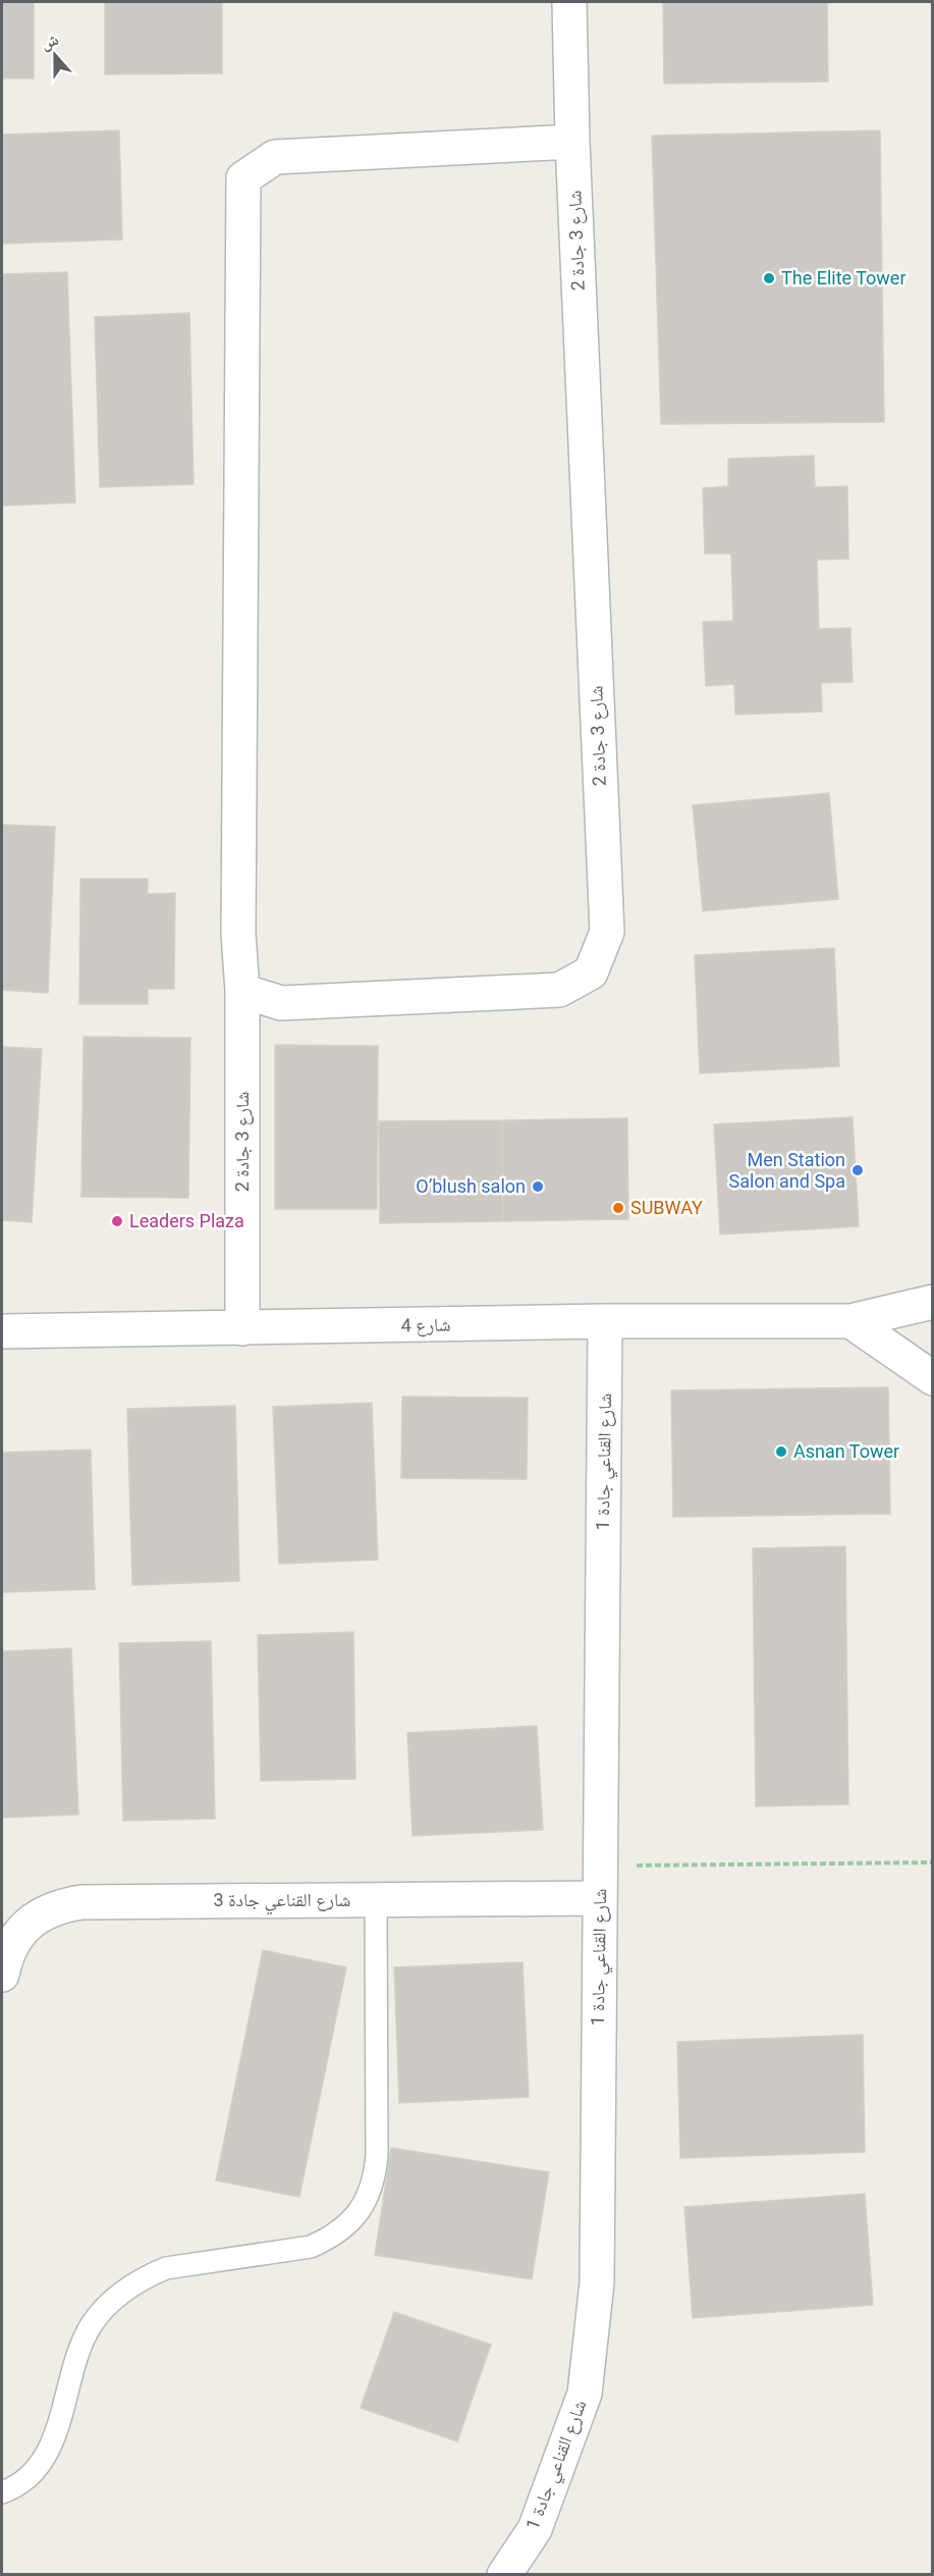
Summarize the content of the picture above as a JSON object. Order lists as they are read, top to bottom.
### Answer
{
  "streets": {
    "street": [
      "شارع 3 جادة 2",
      "شارع 4",
      "شارع القناعي جادة 1",
      "شارع القناعي جادة 3"
    ]
  },
  "crossings": [
    ["شارع 3 جادة 2", "شارع 4"],
    ["شارع 4", "شارع القناعي جادة 1"],
    ["شارع القناعي جادة 1", "شارع القناعي جادة 3"]
  ],
  "places": [
    "The Elite Tower",
    "Men Station Salon and Spa",
    "O’blush salon",
    "SUBWAY",
    "Leaders Plaza",
    "Asnan Tower"
  ],
  "north": "top"
}
